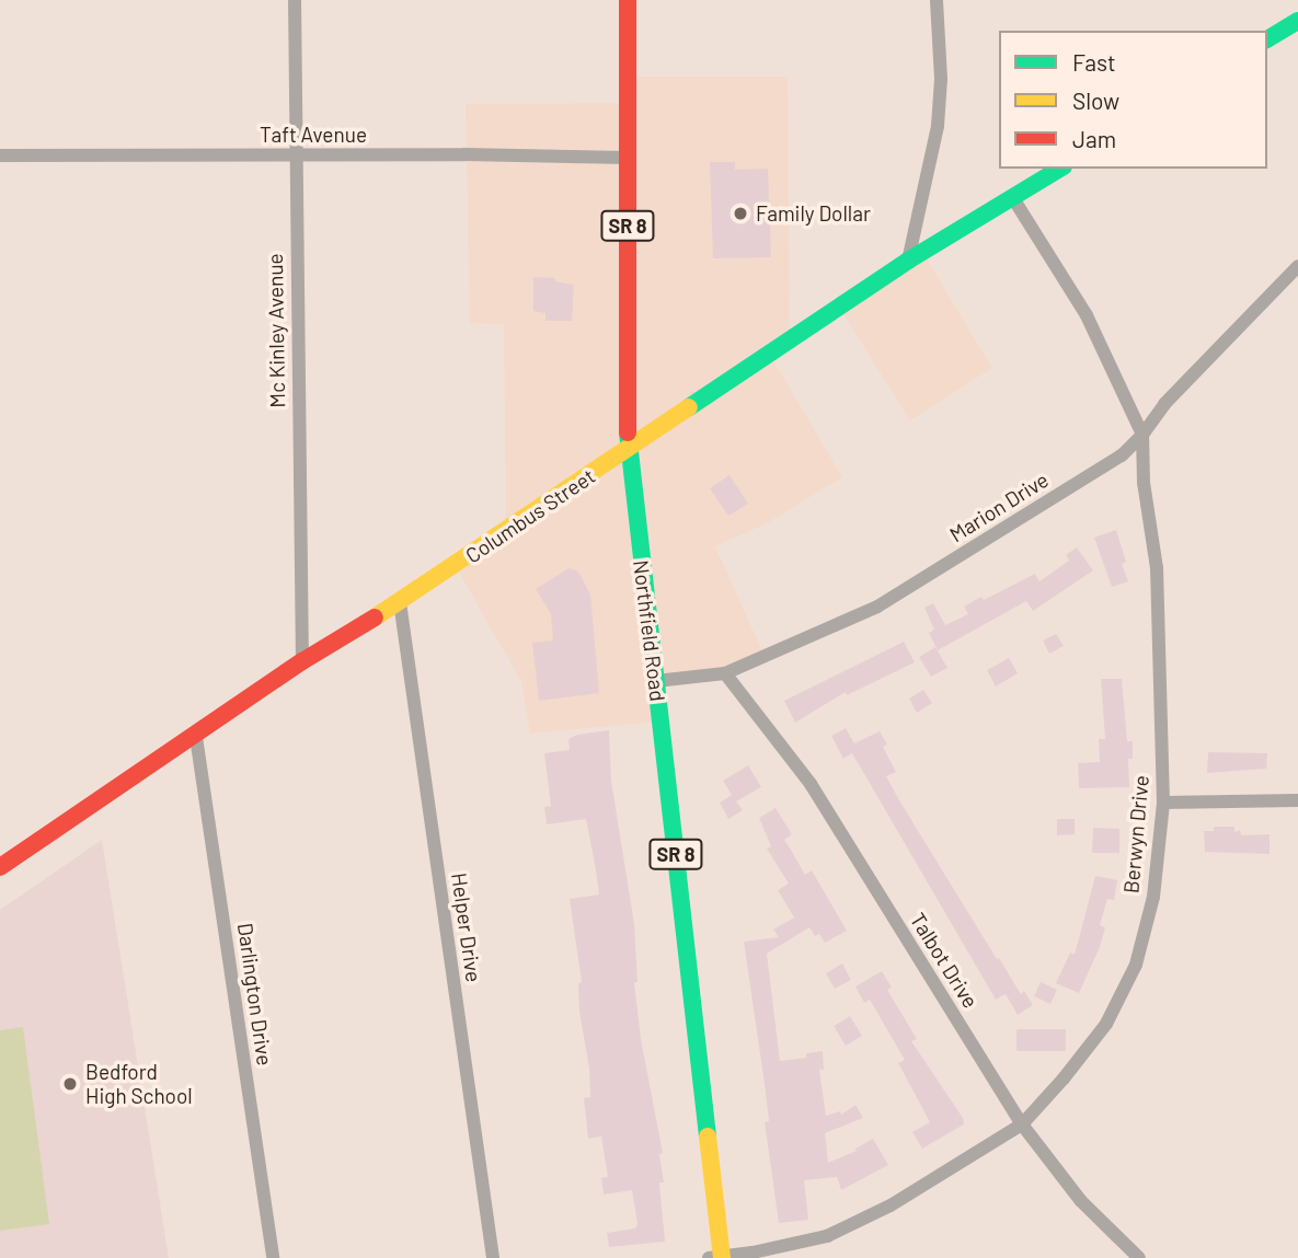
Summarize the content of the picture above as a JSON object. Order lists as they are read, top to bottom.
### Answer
{
  "streets": {
    "street": [
      "Taft Avenue",
      "SR 8",
      "Mc Kinley Avenue",
      "Marion Drive",
      "Columbus Street",
      "Northfield Road",
      "Berwyn Drive",
      "Helper Drive",
      "Talbot Drive",
      "Darlington Drive"
    ]
  },
  "crossings": [
    ["Taft Avenue", "Mc Kinley Avenue"],
    ["Taft Avenue", "Northfield Road"],
    ["Mc Kinley Avenue", "Columbus Street"],
    ["Marion Drive", "Northfield Road"],
    ["Marion Drive", "Berwyn Drive"],
    ["Marion Drive", "Talbot Drive"],
    ["Columbus Street", "Northfield Road"],
    ["Columbus Street", "Berwyn Drive"],
    ["Columbus Street", "Helper Drive"],
    ["Columbus Street", "Darlington Drive"],
    ["Northfield Road", "Berwyn Drive"],
    ["Berwyn Drive", "Talbot Drive"]
  ],
  "places": ["Family Dollar", "Bedford High School"],
  "legend": ["Fast", "Slow", "Jam"]
}
